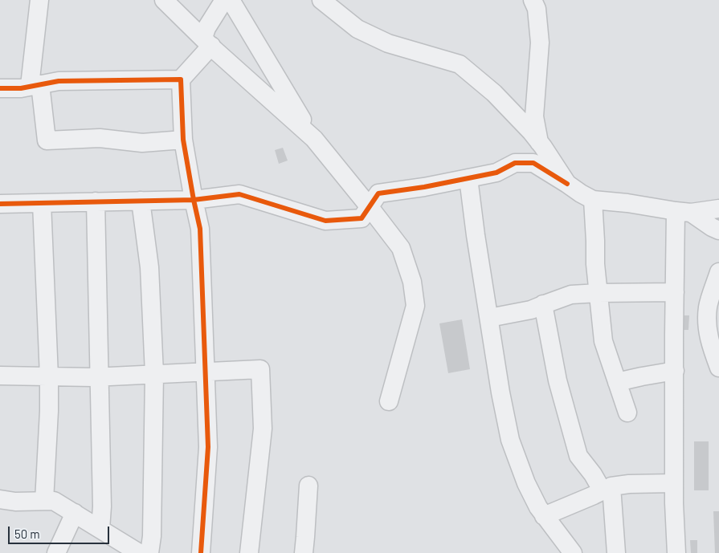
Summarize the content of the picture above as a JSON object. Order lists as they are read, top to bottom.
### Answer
{
  "scale_bar": "50 m"
}
